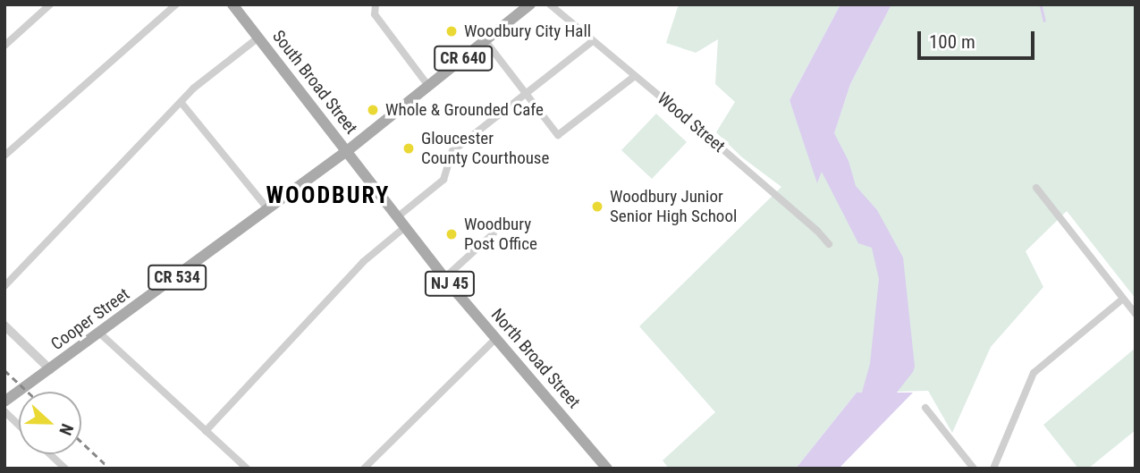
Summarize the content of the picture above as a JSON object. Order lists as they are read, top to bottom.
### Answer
{
  "streets": {
    "main road": [
      "CR 640",
      "South Broad Street",
      "CR 534",
      "NJ 45",
      "Cooper Street",
      "North Broad Street"
    ],
    "street": ["Wood Street"]
  },
  "crossings": [
    ["CR 640", "South Broad Street"],
    ["CR 640", "Cooper Street"],
    ["CR 640", "North Broad Street"],
    ["South Broad Street", "Cooper Street"],
    ["South Broad Street", "North Broad Street"],
    ["Cooper Street", "North Broad Street"]
  ],
  "districts": ["WOODBURY"],
  "places": [
    "Woodbury City Hall",
    "Whole & Grounded Cafe",
    "Gloucester County Courthouse",
    "Woodbury Junior Senior High School",
    "Woodbury Post Office"
  ],
  "scale_bar": "100 m",
  "north": "right"
}
